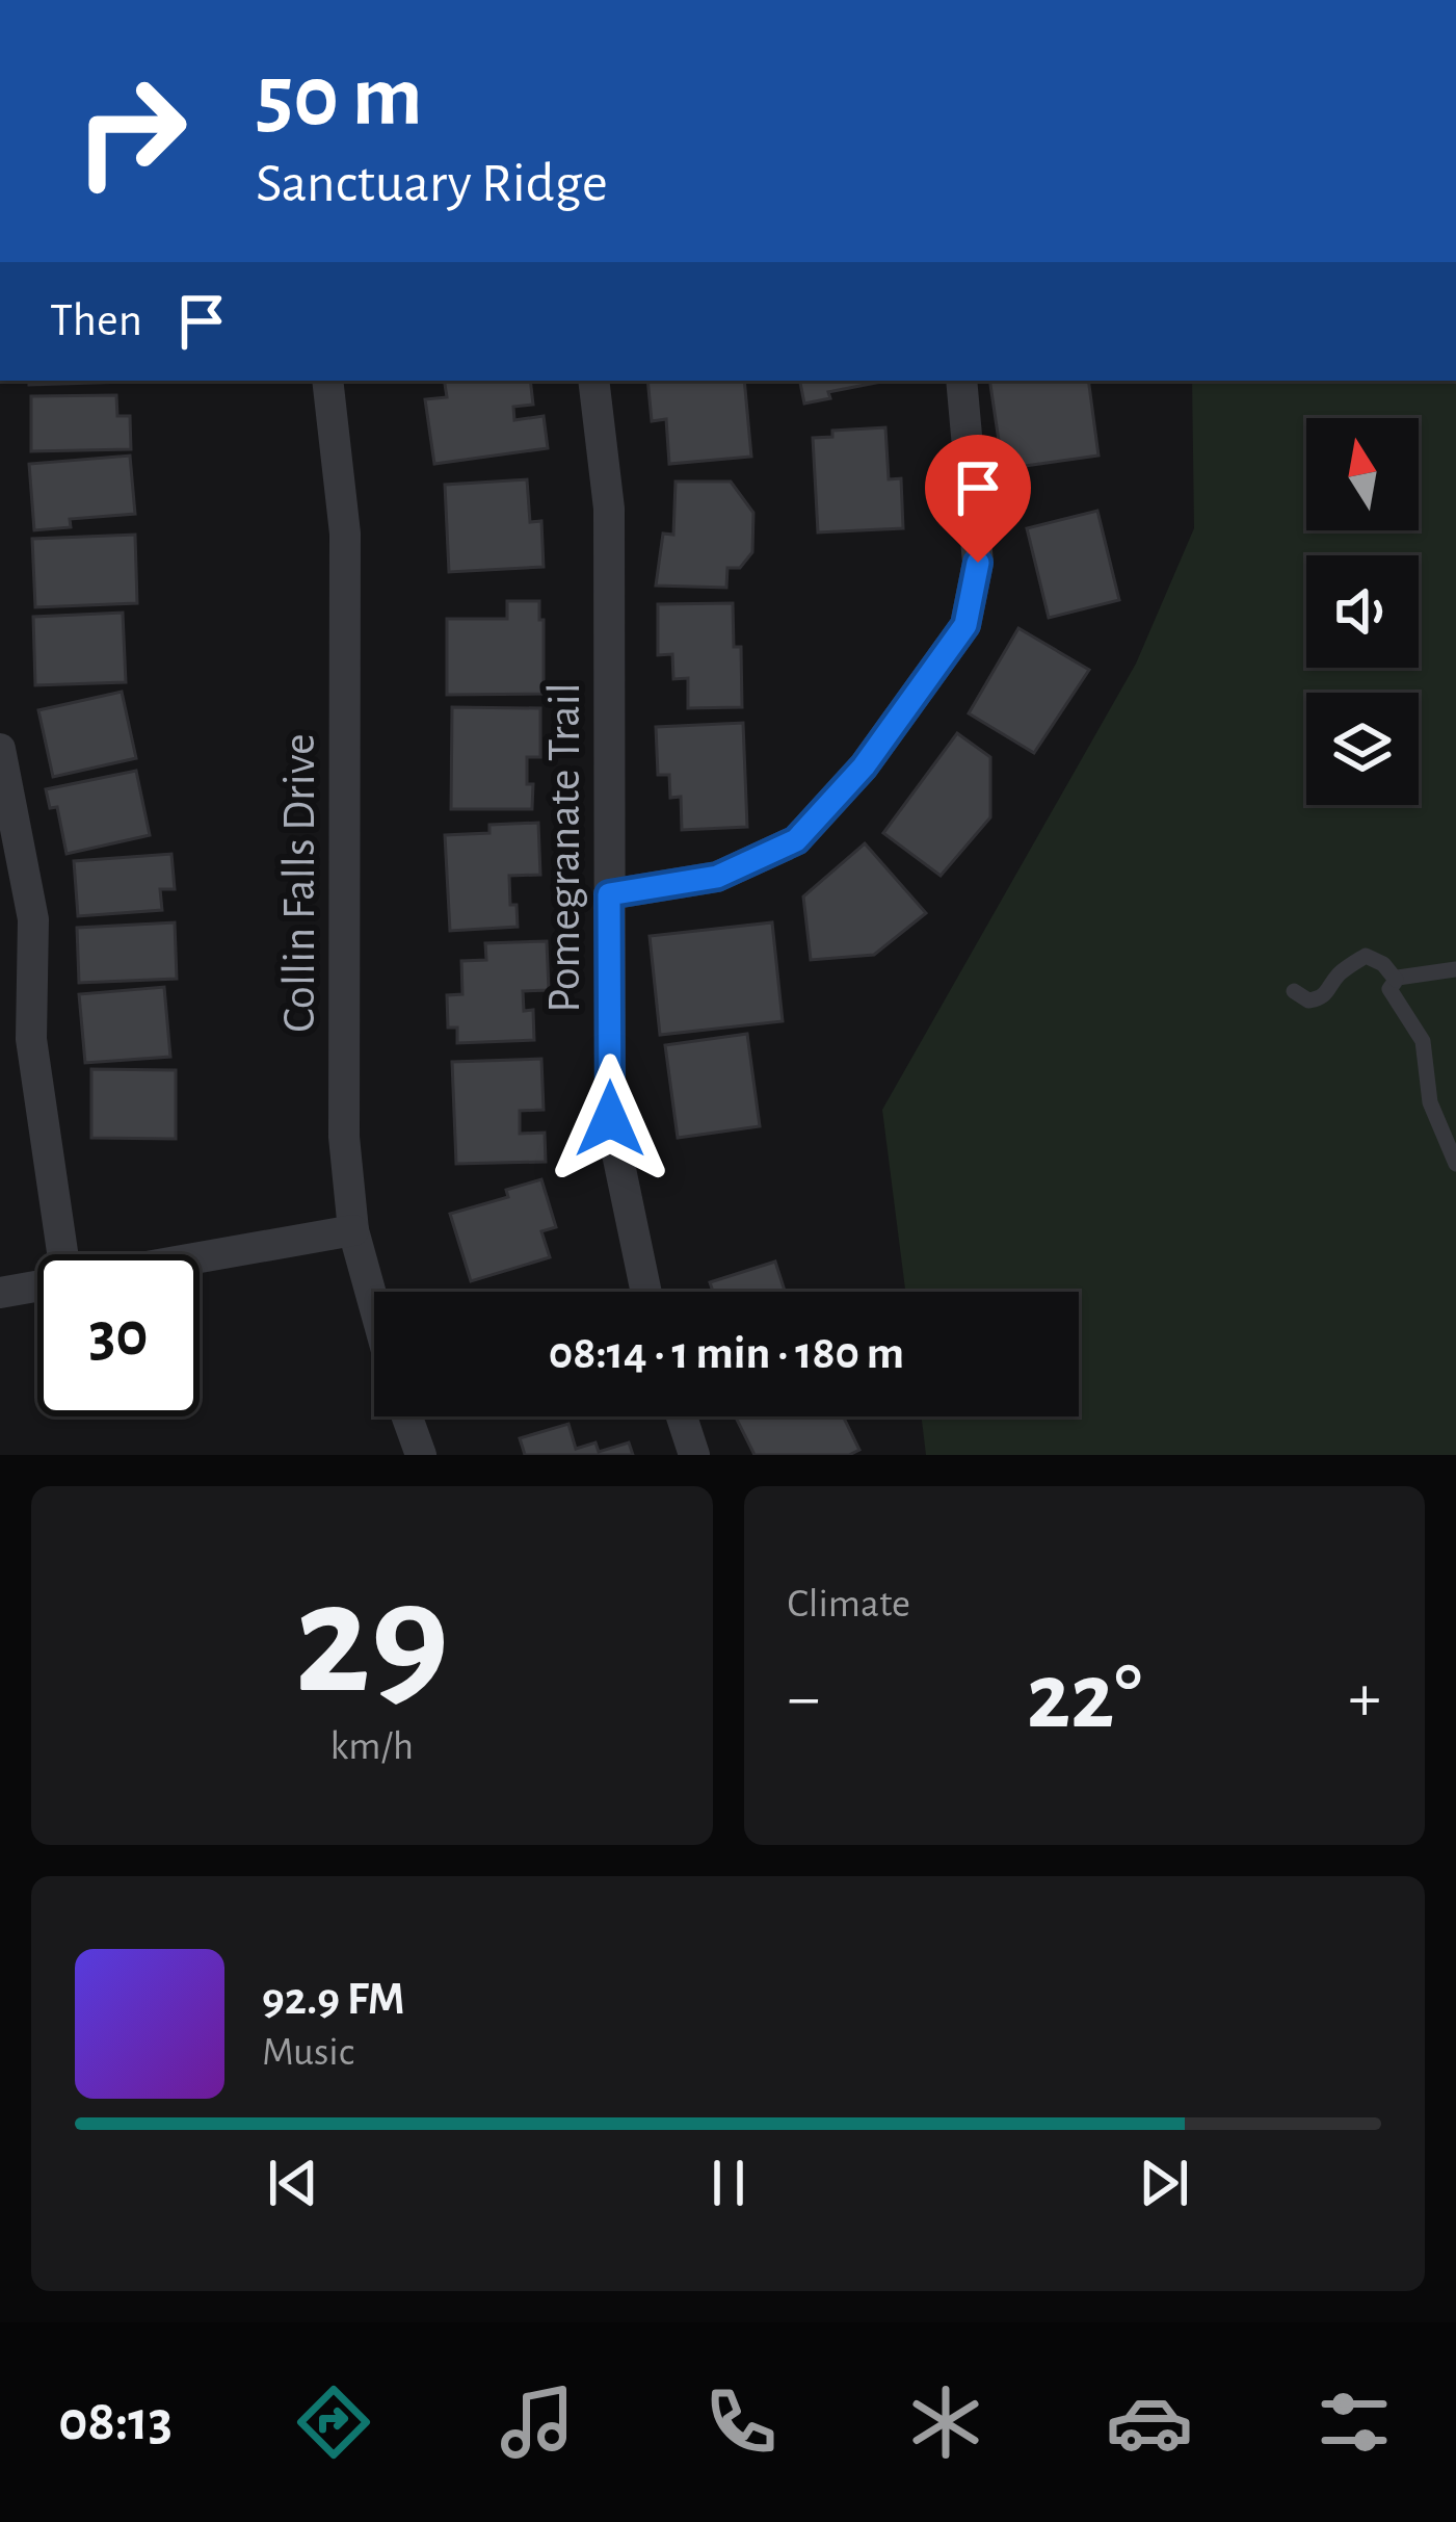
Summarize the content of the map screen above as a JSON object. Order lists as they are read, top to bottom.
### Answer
{
  "streets": {
    "street": ["Pomegranate Trail", "Collin Falls Drive"]
  },
  "north": "top",
  "page": {
    "turn": ["50 m", "Sanctuary Ridge"],
    "then": "Then",
    "limit": "30",
    "trip": "08:14 · 1 min · 180 m",
    "tile": [
      ["29", "km/h"],
      "Climate"
    ],
    "heat": ["−", "22°", "+"],
    "song": ["92.9 FM", "Music"],
    "tabs": "08:13"
  }
}
